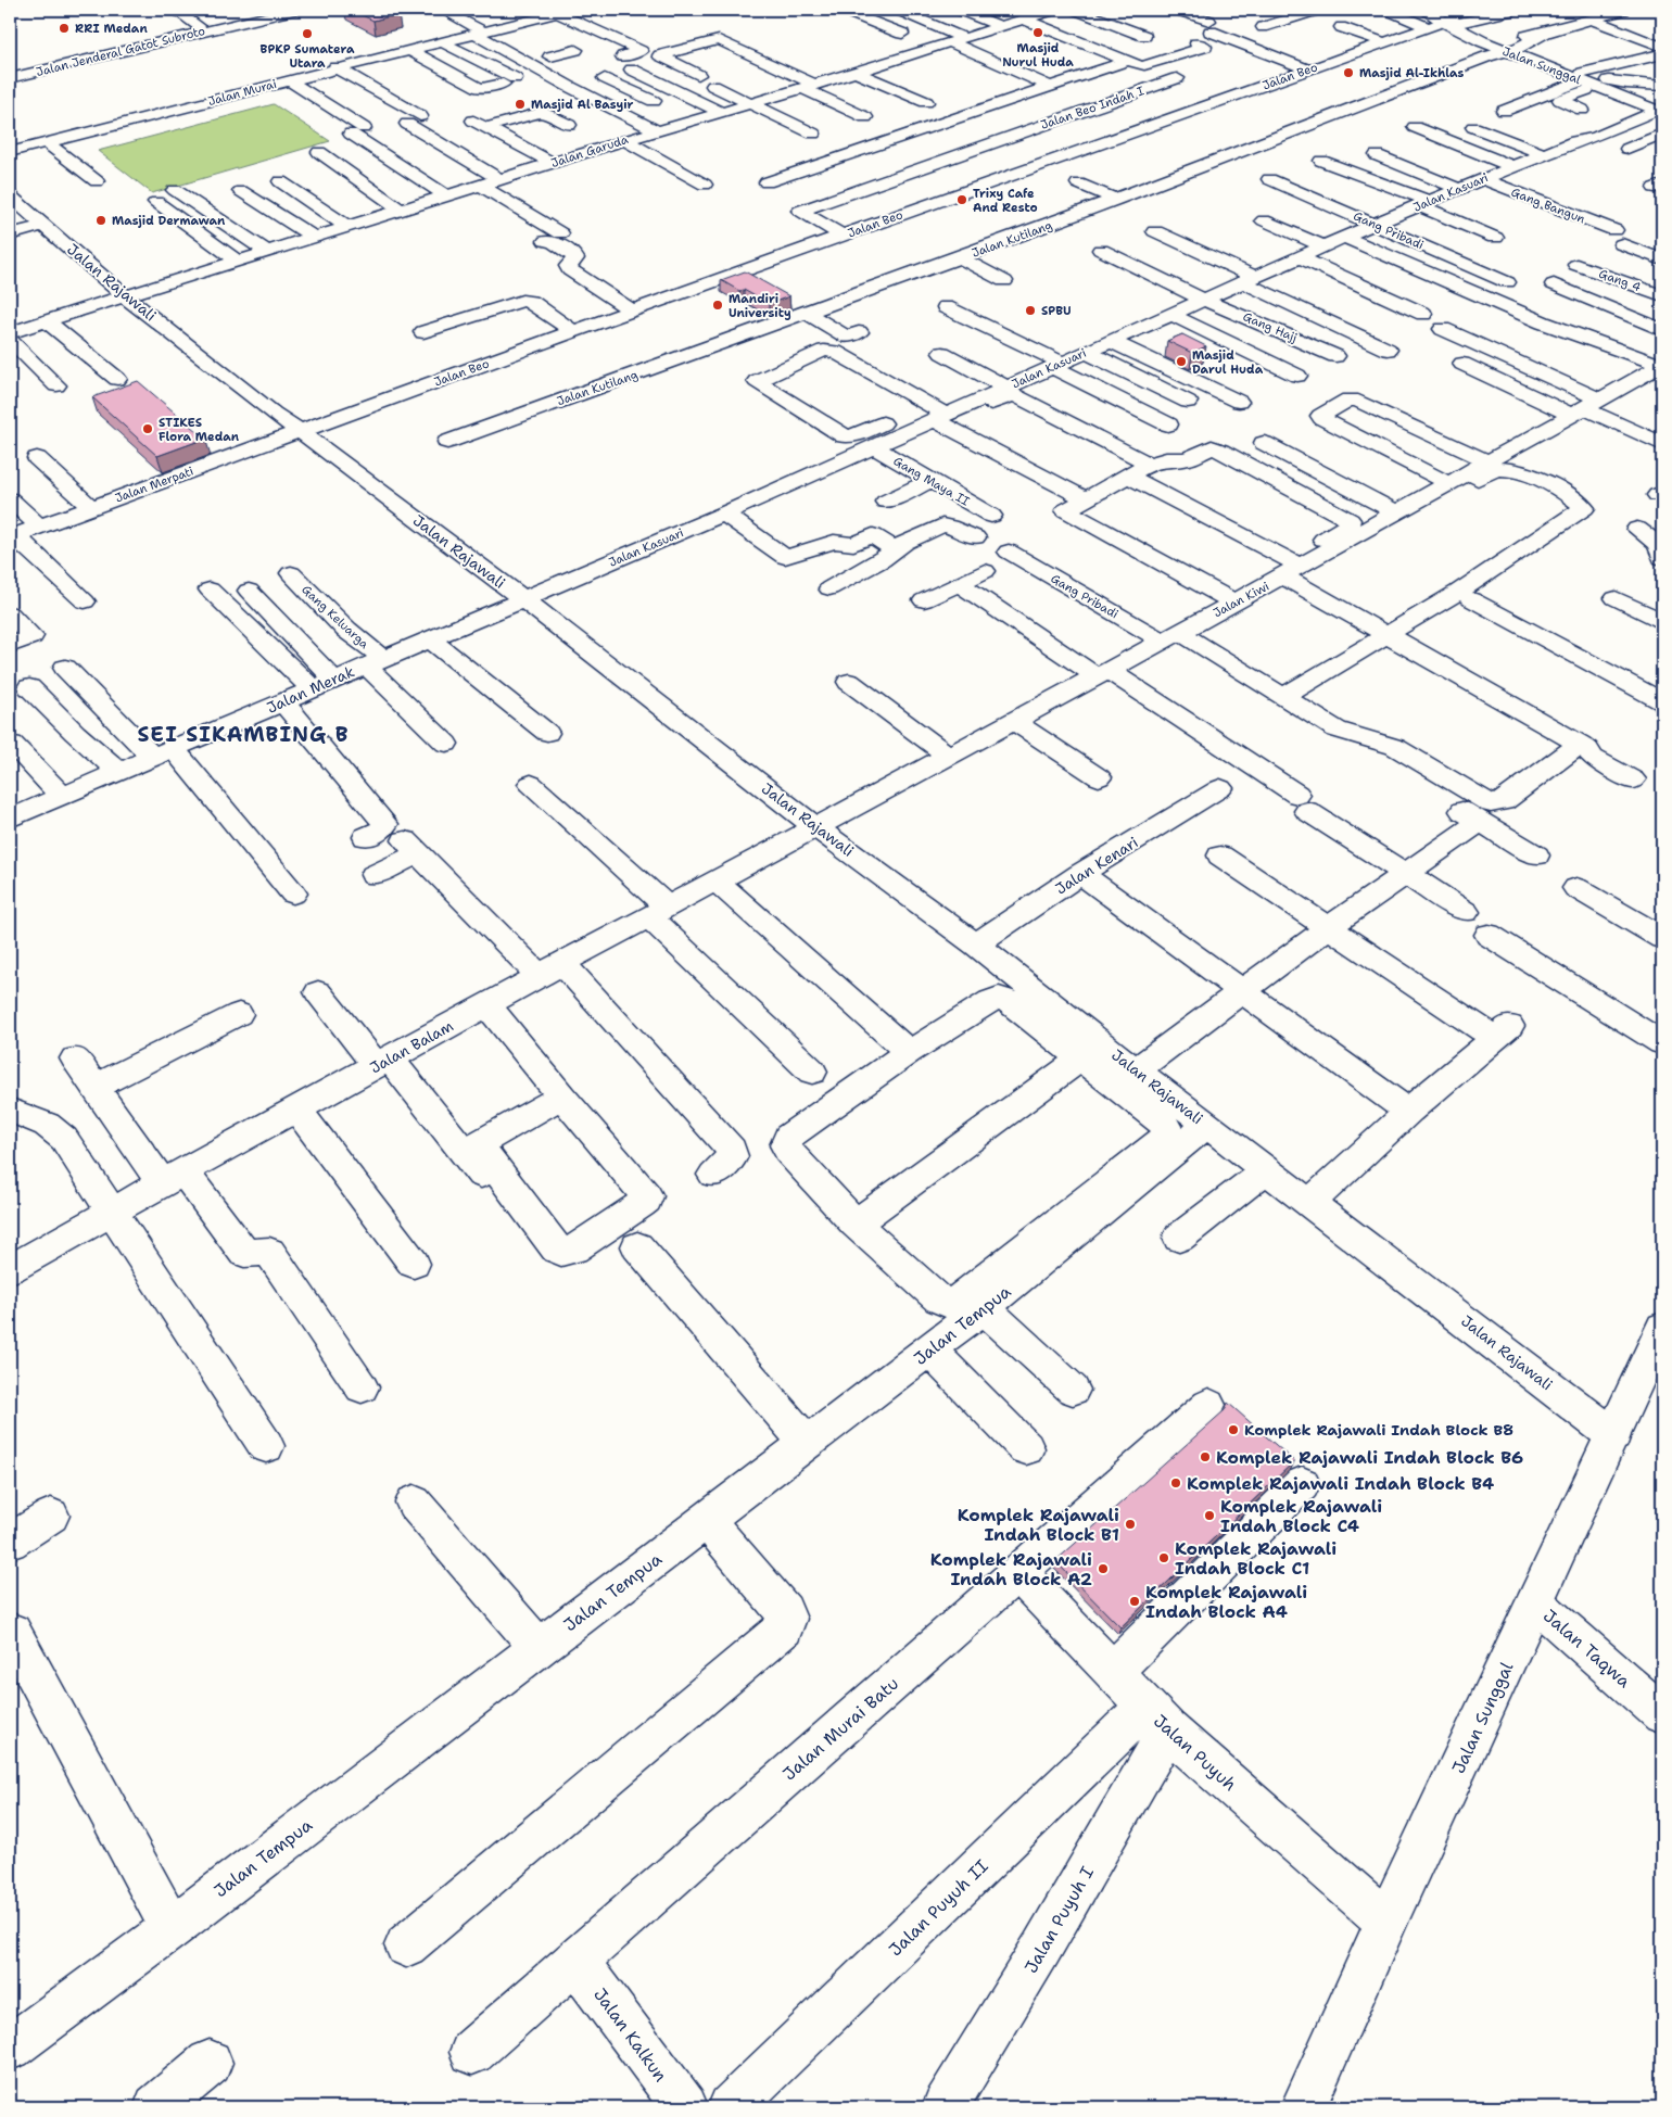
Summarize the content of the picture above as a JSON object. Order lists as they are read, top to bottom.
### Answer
{
  "streets": {
    "street": [
      "Jalan Jenderal Gatot Subroto",
      "Jalan Sunggal",
      "Jalan Beo",
      "Jalan Murai",
      "Jalan Beo Indah I",
      "Jalan Garuda",
      "Jalan Kasuari",
      "Gang Bangun",
      "Gang Pribadi",
      "Jalan Kutilang",
      "Gang 4",
      "Jalan Rajawali",
      "Gang Hajj",
      "Gang Maya II",
      "Jalan Merpati",
      "Jalan Kiwi",
      "Gang Keluarga",
      "Jalan Merak",
      "Jalan Kenari",
      "Jalan Balam",
      "Jalan Tempua",
      "Jalan Taqwa",
      "Jalan Murai Batu",
      "Jalan Puyuh",
      "Jalan Puyuh II",
      "Jalan Puyuh I",
      "Jalan Kalkun"
    ]
  },
  "crossings": [
    ["Jalan Sunggal", "Jalan Beo"],
    ["Jalan Sunggal", "Jalan Kasuari"],
    ["Jalan Sunggal", "Jalan Kutilang"],
    ["Jalan Sunggal", "Jalan Rajawali"],
    ["Jalan Sunggal", "Jalan Taqwa"],
    ["Jalan Sunggal", "Jalan Puyuh"],
    ["Jalan Beo", "Jalan Beo Indah I"],
    ["Jalan Beo", "Jalan Rajawali"],
    ["Jalan Beo", "Jalan Merpati"],
    ["Jalan Garuda", "Jalan Rajawali"],
    ["Jalan Kasuari", "Gang Bangun"],
    ["Jalan Kasuari", "Gang Pribadi"],
    ["Jalan Kasuari", "Jalan Rajawali"],
    ["Jalan Kasuari", "Gang Hajj"],
    ["Jalan Kasuari", "Gang Maya II"],
    ["Jalan Kasuari", "Jalan Merak"],
    ["Gang Pribadi", "Jalan Kiwi"],
    ["Jalan Rajawali", "Jalan Merpati"],
    ["Jalan Rajawali", "Jalan Kiwi"],
    ["Jalan Rajawali", "Jalan Merak"],
    ["Jalan Rajawali", "Jalan Kenari"],
    ["Jalan Rajawali", "Jalan Balam"],
    ["Jalan Rajawali", "Jalan Tempua"],
    ["Jalan Kiwi", "Jalan Balam"],
    ["Gang Keluarga", "Jalan Merak"],
    ["Jalan Murai Batu", "Jalan Puyuh"],
    ["Jalan Murai Batu", "Jalan Kalkun"],
    ["Jalan Puyuh", "Jalan Puyuh II"],
    ["Jalan Puyuh", "Jalan Puyuh I"],
    ["Jalan Puyuh II", "Jalan Puyuh I"]
  ],
  "districts": ["SEI SIKAMBING B"],
  "places": [
    "RRI Medan",
    "Masjid Nurul Huda",
    "BPKP Sumatera Utara",
    "Masjid Al-Ikhlas",
    "Masjid Al Basyir",
    "Trixy Cafe And Resto",
    "Masjid Dermawan",
    "Mandiri University",
    "SPBU",
    "Masjid Darul Huda",
    "STIKES Flora Medan",
    "Komplek Rajawali Indah Block B8",
    "Komplek Rajawali Indah Block B6",
    "Komplek Rajawali Indah Block B4",
    "Komplek Rajawali Indah Block C4",
    "Komplek Rajawali Indah Block B1",
    "Komplek Rajawali Indah Block C1",
    "Komplek Rajawali Indah Block A2",
    "Komplek Rajawali Indah Block A4"
  ]
}
